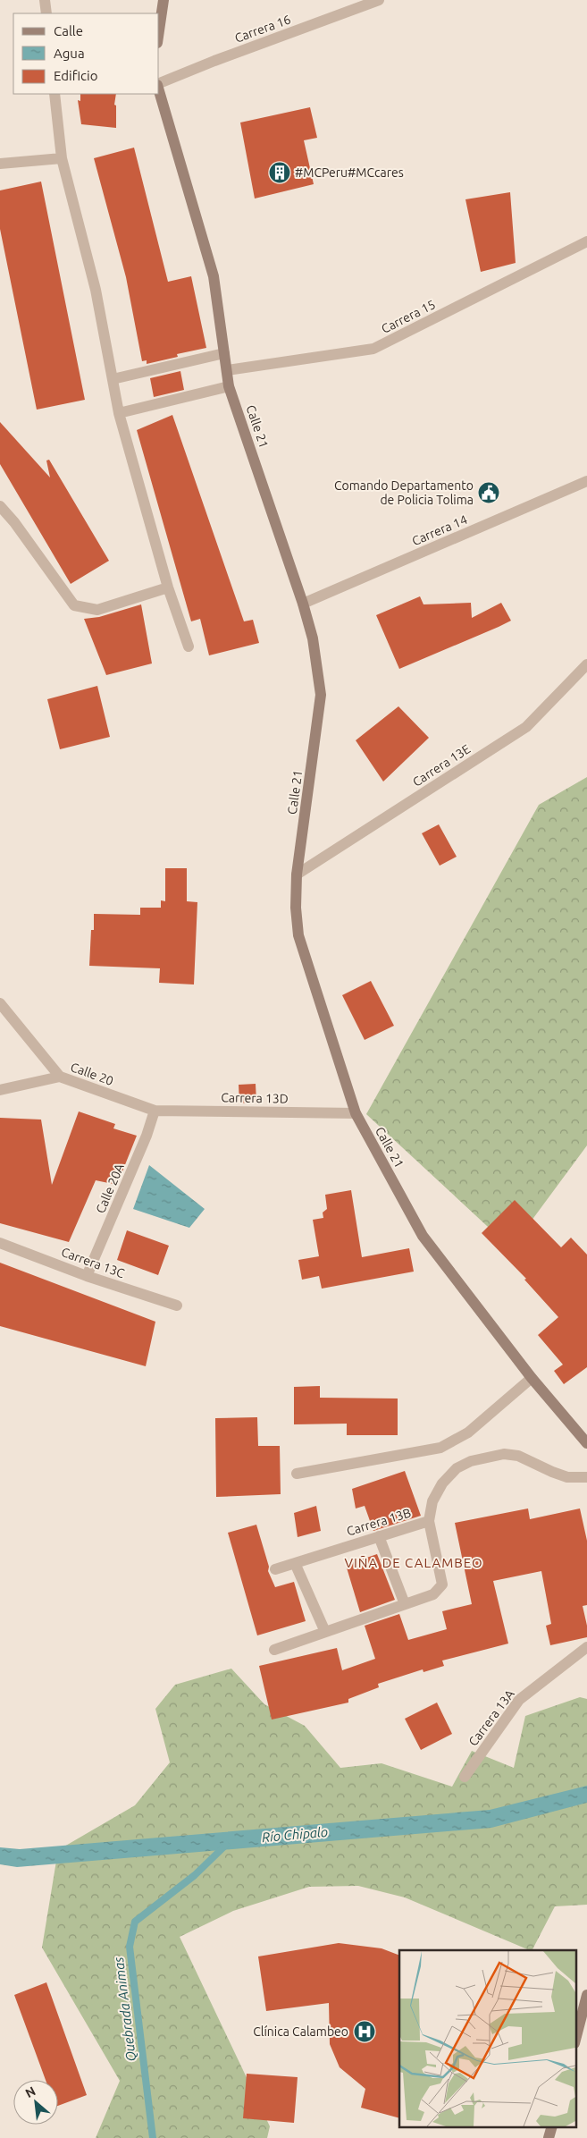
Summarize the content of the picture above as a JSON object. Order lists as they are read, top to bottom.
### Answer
{
  "streets": {
    "street": [
      "Carrera 16",
      "Carrera 15",
      "Calle 21",
      "Carrera 14",
      "Carrera 13E",
      "Calle 20",
      "Carrera 13D",
      "Calle 20A",
      "Carrera 13C",
      "Carrera 13B",
      "Carrera 13A"
    ]
  },
  "crossings": [
    ["Carrera 15", "Calle 21"],
    ["Calle 21", "Carrera 14"],
    ["Calle 21", "Carrera 13E"],
    ["Calle 21", "Carrera 13D"],
    ["Calle 20", "Carrera 13D"],
    ["Calle 20", "Calle 20A"],
    ["Carrera 13D", "Calle 20A"],
    ["Calle 20A", "Carrera 13C"]
  ],
  "districts": ["VIÑA DE CALAMBEO"],
  "water": ["Río Chipalo", "Quebrada Animas"],
  "places": {
    "building": ["#MCPeru#MCcares"],
    "public building": ["Comando Departamento de Policia Tolima"],
    "hospital": ["Clínica Calambeo"]
  },
  "legend": ["Calle", "Agua", "Edificio"],
  "north": "top left"
}
